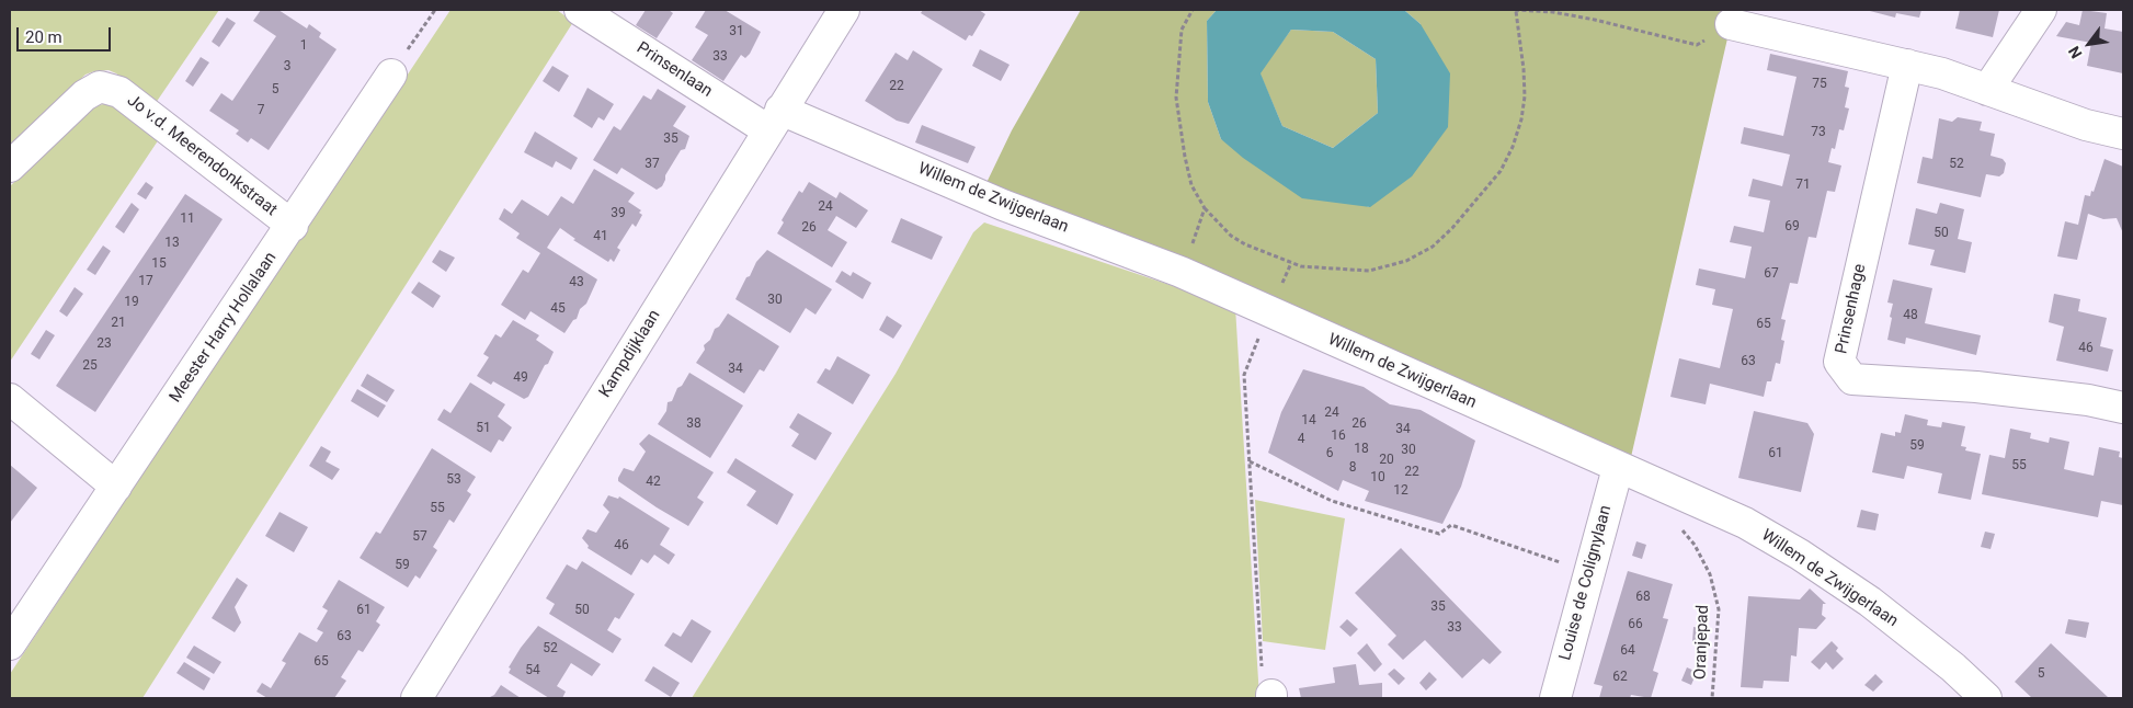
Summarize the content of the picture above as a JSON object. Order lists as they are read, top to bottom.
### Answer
{
  "streets": {
    "street": [
      "Prinsenlaan",
      "Jo v.d. Meerendonkstraat",
      "Willem de Zwijgerlaan",
      "Prinsenhage",
      "Meester Harry Hollalaan",
      "Kampdijklaan",
      "Louise de Colignylaan"
    ],
    "path": ["Oranjepad"]
  },
  "crossings": [
    ["Prinsenlaan", "Willem de Zwijgerlaan"],
    ["Prinsenlaan", "Kampdijklaan"],
    ["Jo v.d. Meerendonkstraat", "Meester Harry Hollalaan"],
    ["Willem de Zwijgerlaan", "Kampdijklaan"],
    ["Willem de Zwijgerlaan", "Louise de Colignylaan"]
  ],
  "house_numbers": [
    "31",
    "1",
    "33",
    "3",
    "75",
    "22",
    "5",
    "7",
    "73",
    "35",
    "37",
    "52",
    "71",
    "24",
    "39",
    "11",
    "69",
    "26",
    "50",
    "41",
    "13",
    "15",
    "67",
    "17",
    "43",
    "30",
    "19",
    "45",
    "48",
    "21",
    "65",
    "23",
    "46",
    "63",
    "25",
    "34",
    "49",
    "24",
    "14",
    "38",
    "26",
    "51",
    "34",
    "16",
    "4",
    "59",
    "18",
    "30",
    "6",
    "61",
    "20",
    "55",
    "8",
    "22",
    "10",
    "53",
    "42",
    "12",
    "55",
    "57",
    "46",
    "59",
    "68",
    "35",
    "61",
    "50",
    "66",
    "33",
    "63",
    "52",
    "64",
    "65",
    "54",
    "5",
    "62"
  ],
  "scale_bar": "20 m",
  "north": "bottom left"
}
